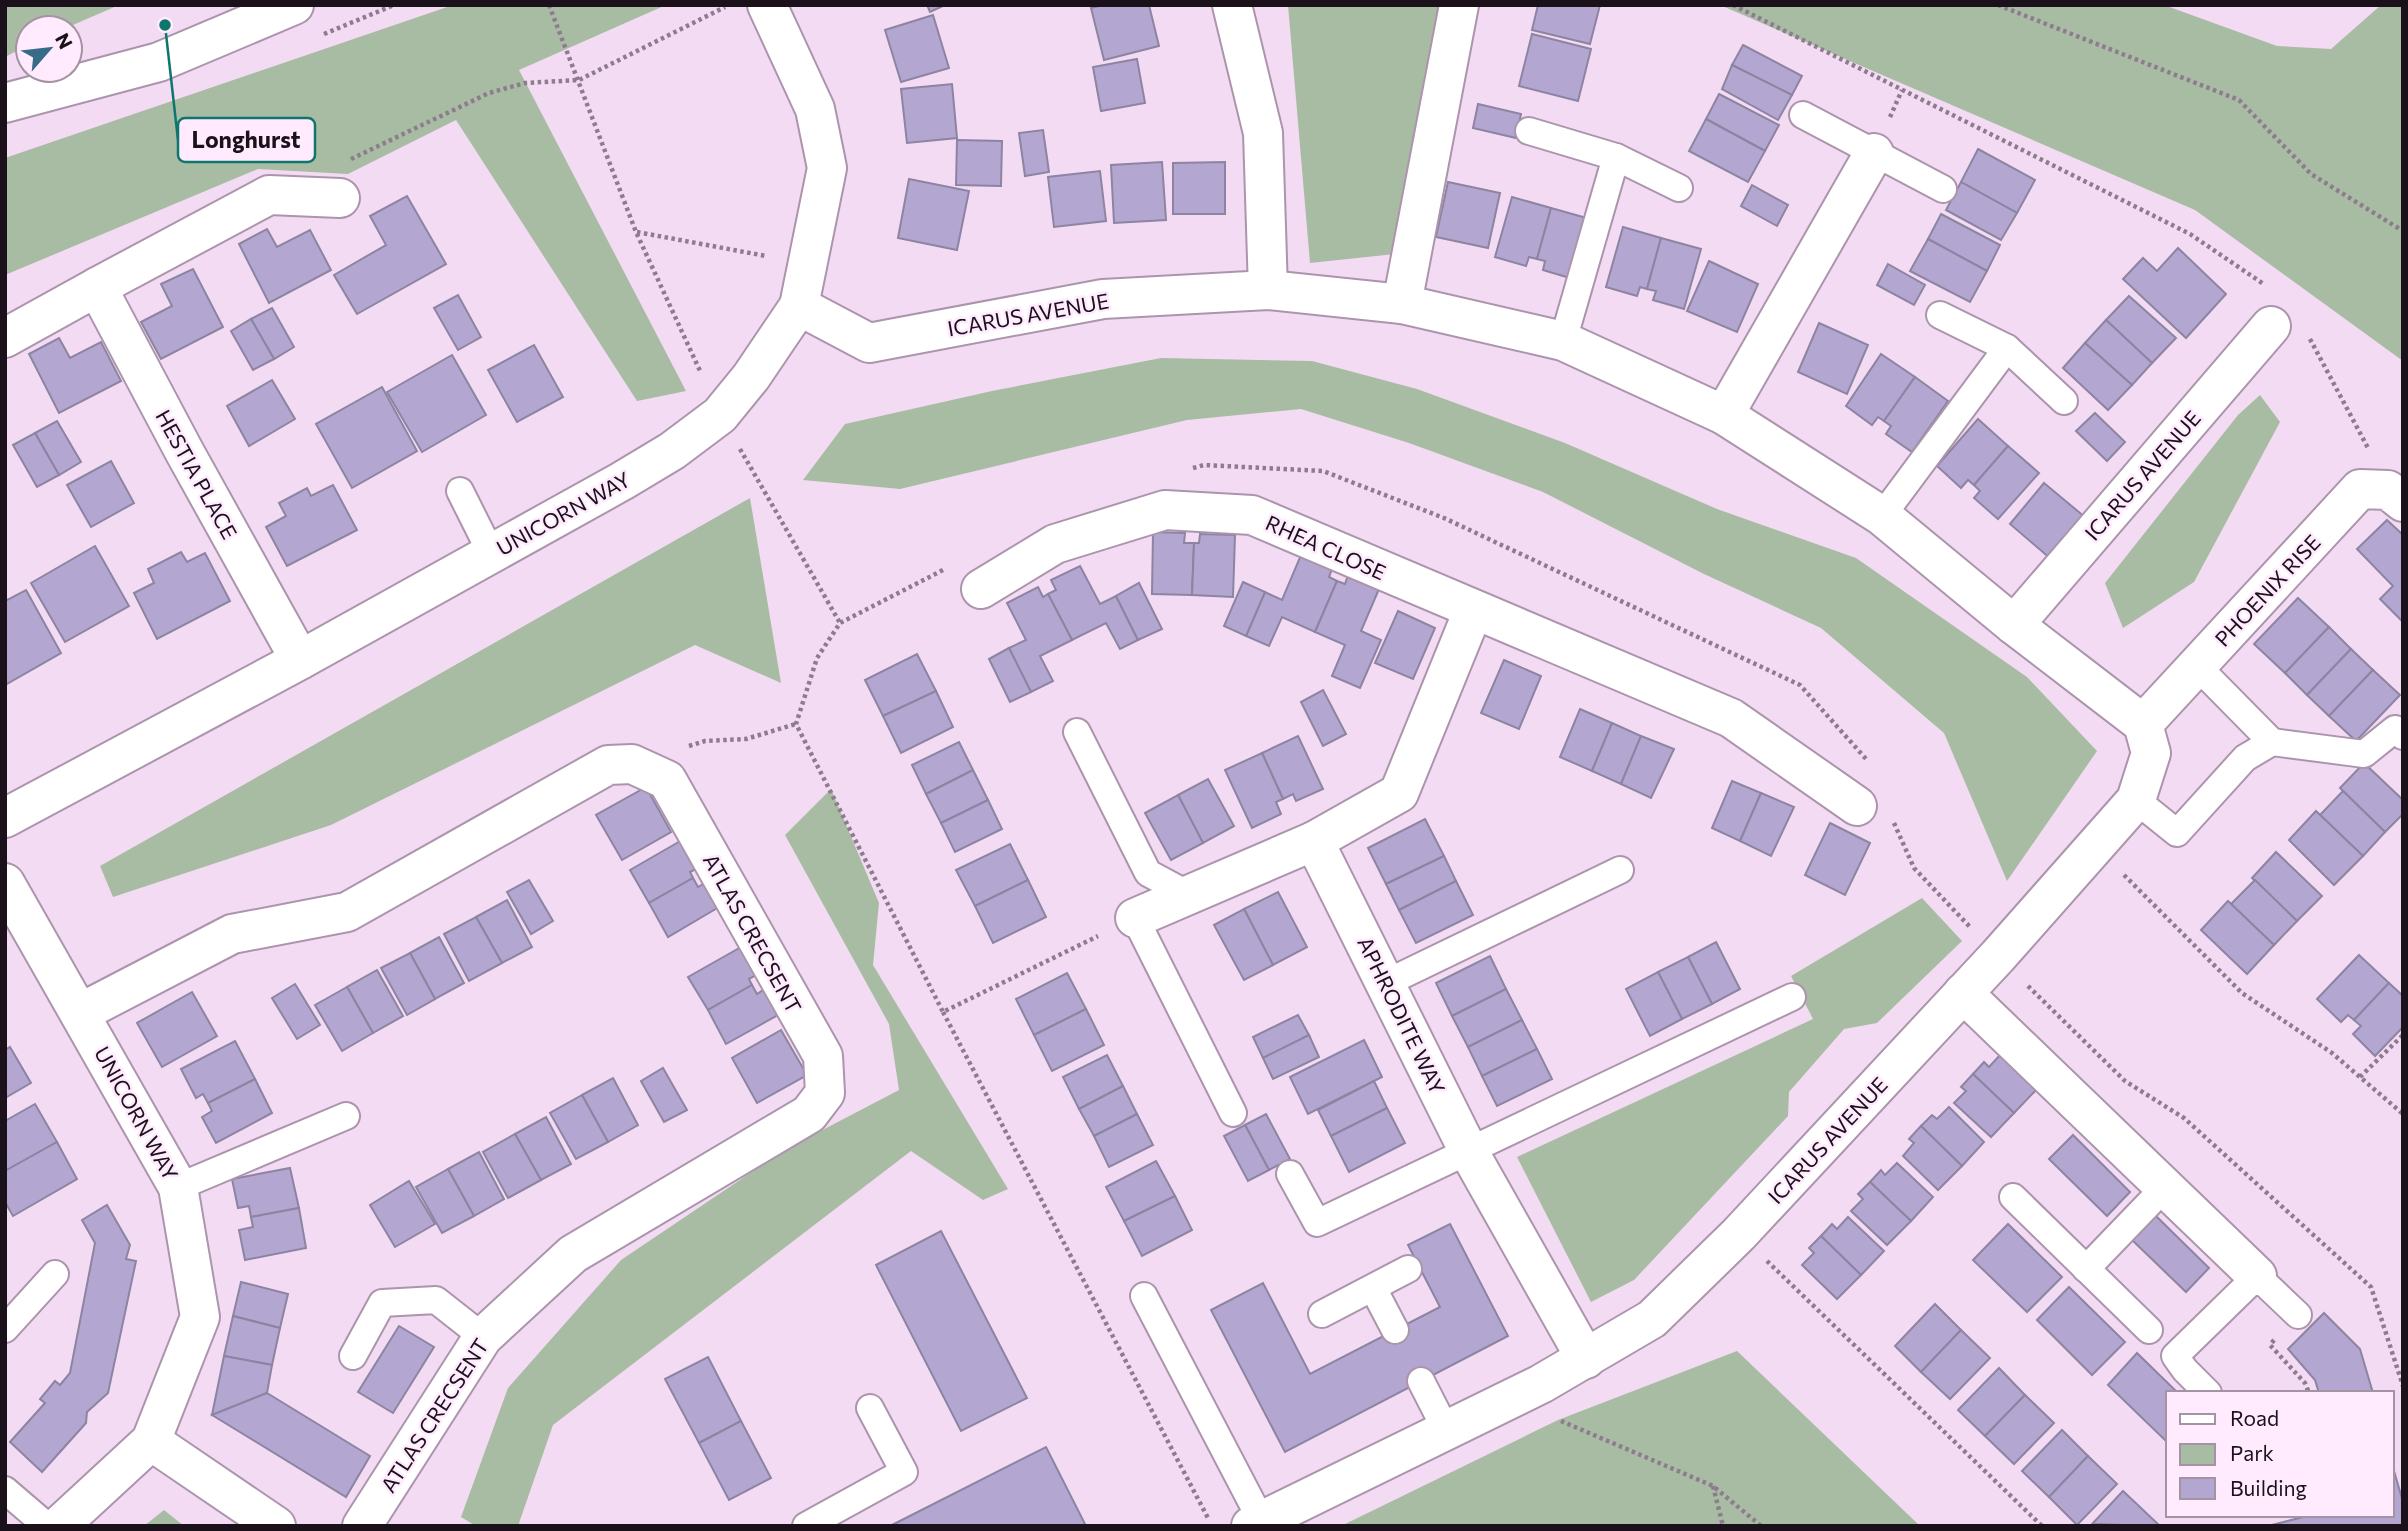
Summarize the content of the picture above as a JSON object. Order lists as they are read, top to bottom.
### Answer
{
  "streets": {
    "street": [
      "ICARUS AVENUE",
      "HESTIA PLACE",
      "UNICORN WAY",
      "RHEA CLOSE",
      "PHOENIX RISE",
      "ATLAS CRECSENT",
      "APHRODITE WAY"
    ]
  },
  "crossings": [
    ["ICARUS AVENUE", "UNICORN WAY"],
    ["ICARUS AVENUE", "PHOENIX RISE"],
    ["ICARUS AVENUE", "APHRODITE WAY"],
    ["HESTIA PLACE", "UNICORN WAY"]
  ],
  "places": ["Longhurst"],
  "legend": ["Road", "Park", "Building"],
  "north": "top right"
}
